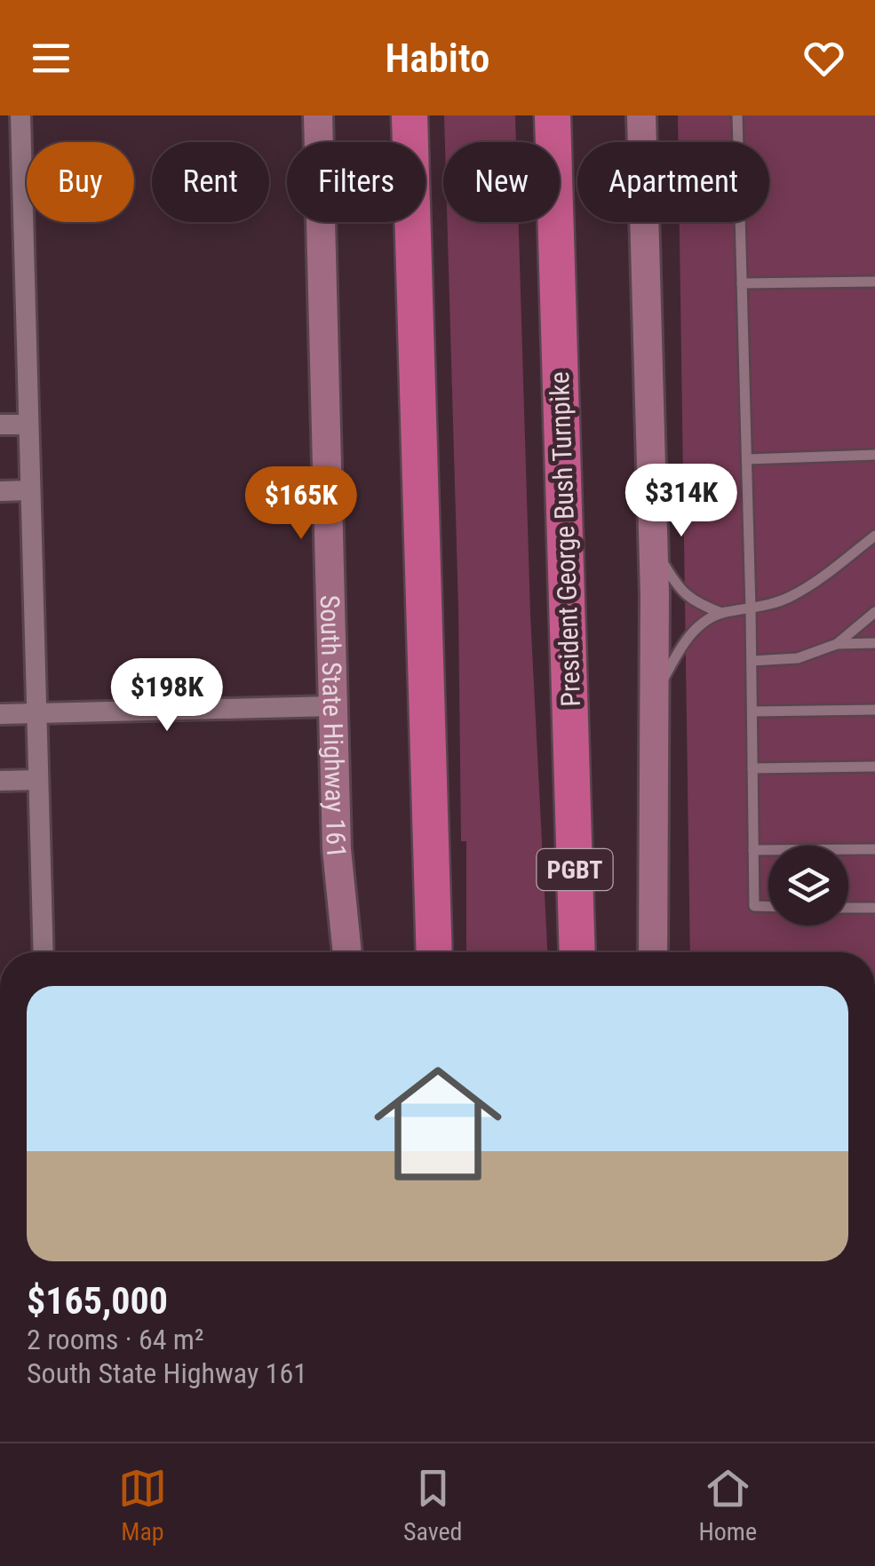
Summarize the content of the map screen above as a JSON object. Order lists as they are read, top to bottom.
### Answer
{
  "streets": {
    "highway": ["President George Bush Turnpike", "PGBT"],
    "main road": ["South State Highway 161"]
  },
  "page": {
    "header": "Habito",
    "chip": [
      "Buy",
      "Rent",
      "Filters",
      "New",
      "Apartment"
    ],
    "price": ["$314K", "$165K", "$198K"],
    "list": [
      {
        "name": "$165,000",
        "note": "2 rooms · 64 m² · South State Highway 161"
      }
    ],
    "tabs": ["Map", "Saved", "Home"]
  }
}
